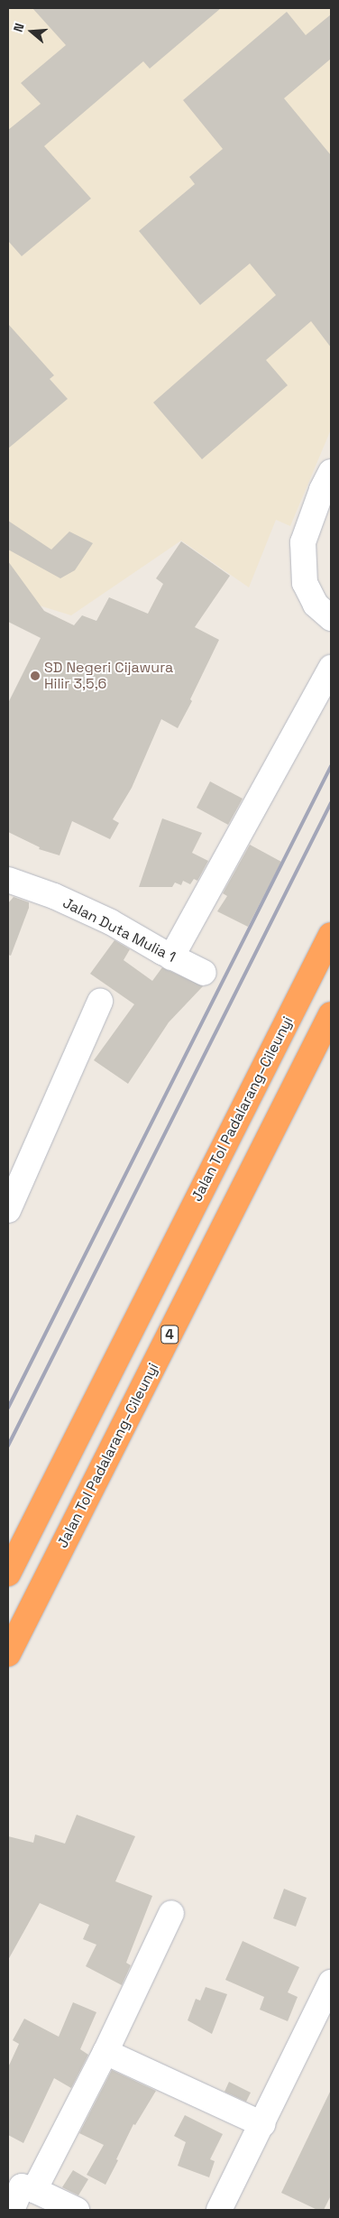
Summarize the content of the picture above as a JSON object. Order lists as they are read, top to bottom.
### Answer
{
  "streets": {
    "highway": ["Jalan Tol Padalarang–Cileunyi", "4"],
    "street": ["Jalan Duta Mulia 1"]
  },
  "places": ["SD Negeri Cijawura Hilir 3,5,6"],
  "north": "left"
}
